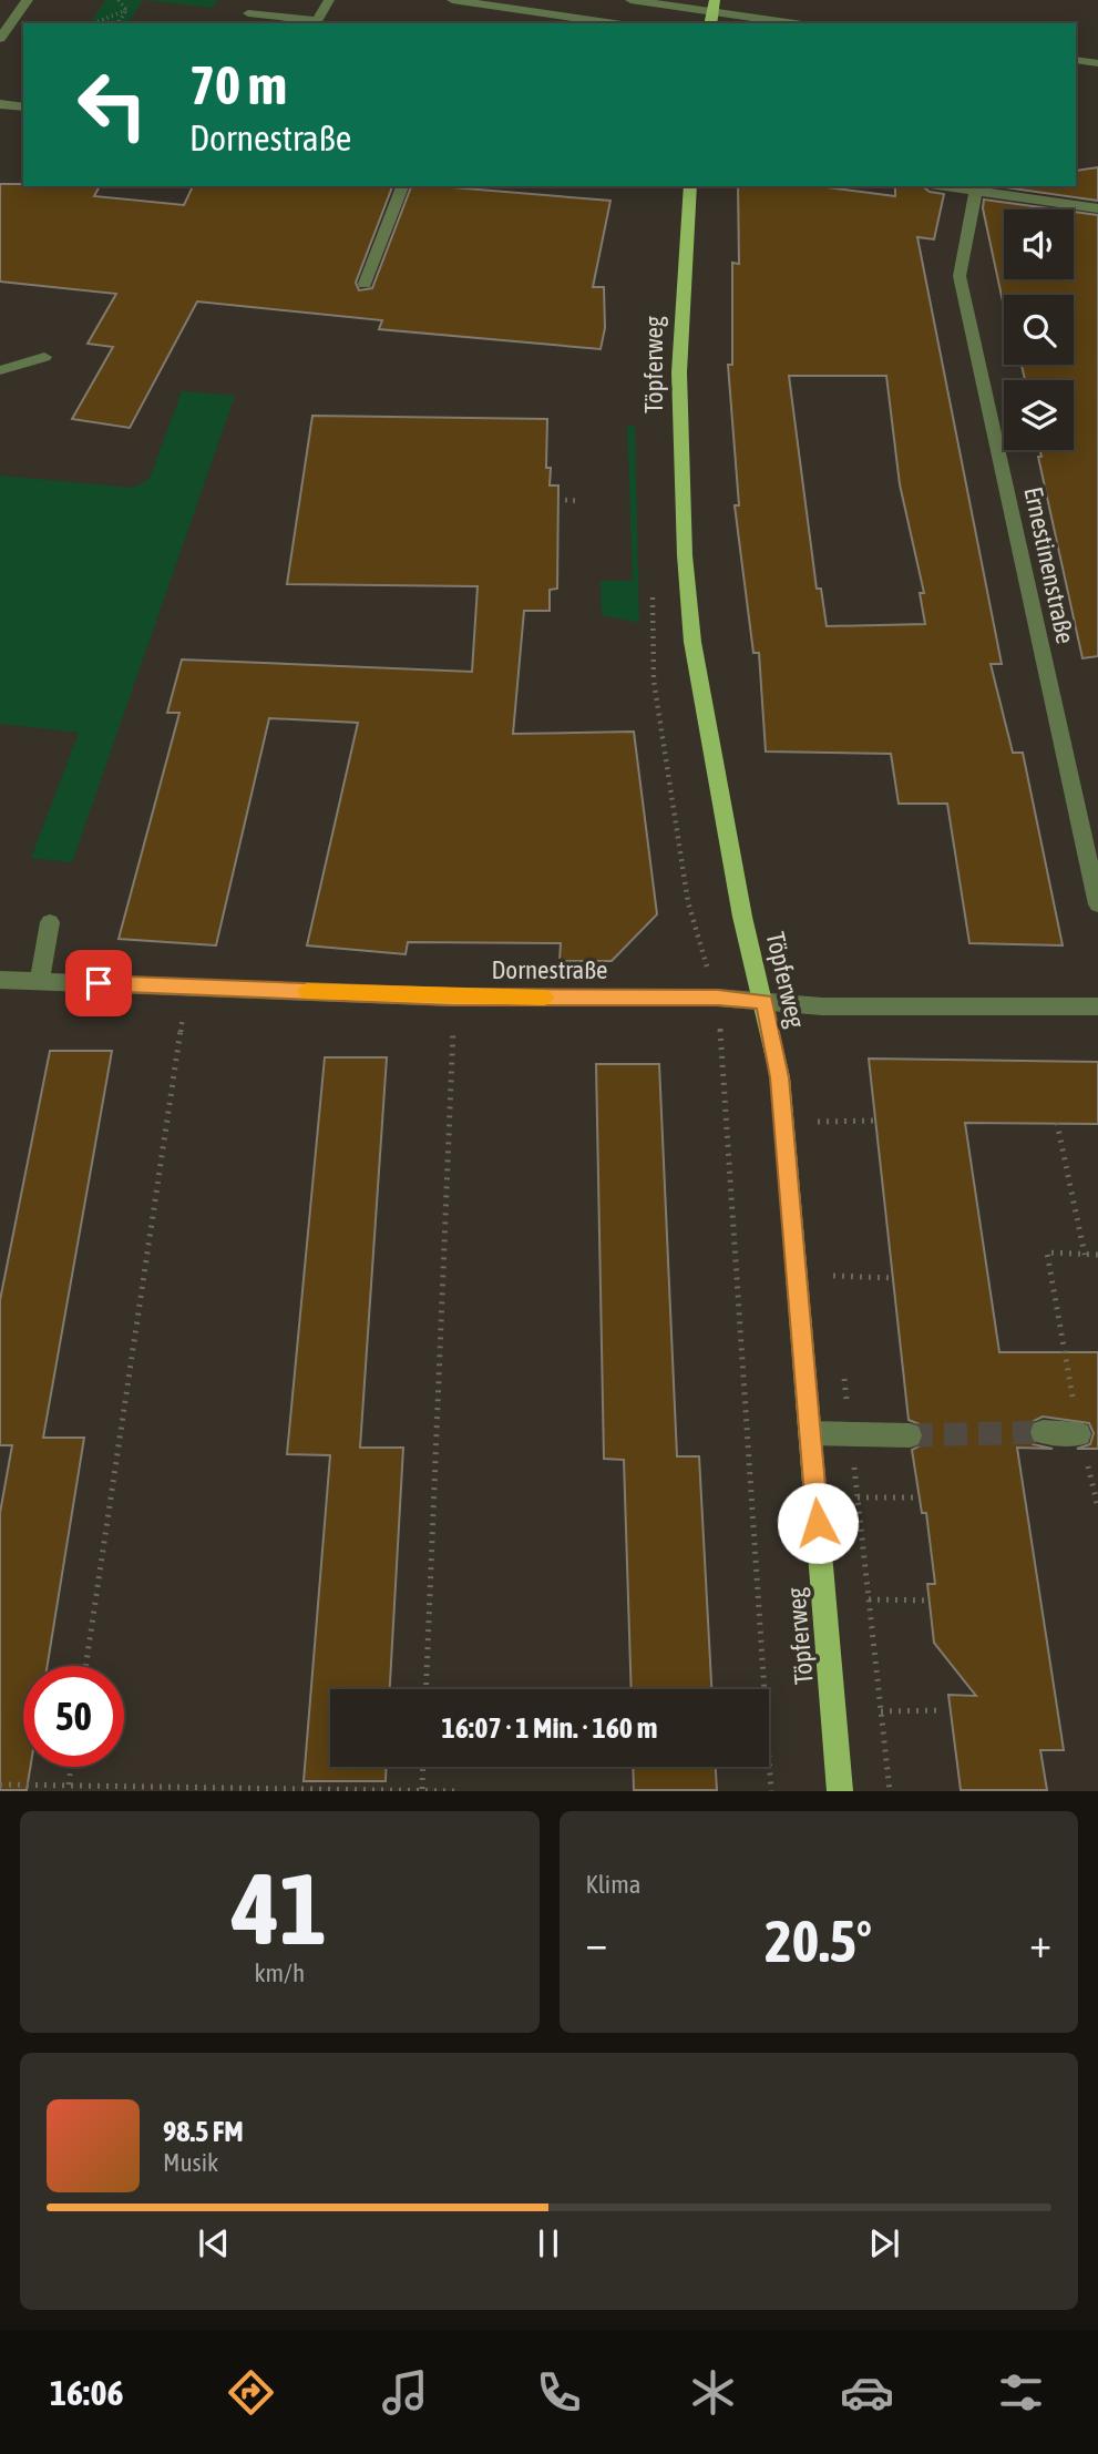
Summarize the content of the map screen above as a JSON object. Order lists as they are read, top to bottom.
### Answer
{
  "streets": {
    "main road": ["Töpferweg"],
    "street": ["Ernestinenstraße", "Dornestraße"]
  },
  "crossings": [
    ["Töpferweg", "Dornestraße"]
  ],
  "page": {
    "turn": ["70 m", "Dornestraße"],
    "limit": "50",
    "trip": "16:07 · 1 Min. · 160 m",
    "tile": [
      ["41", "km/h"],
      "Klima"
    ],
    "heat": ["−", "20.5°", "+"],
    "song": ["98.5 FM", "Musik"],
    "tabs": "16:06"
  }
}
